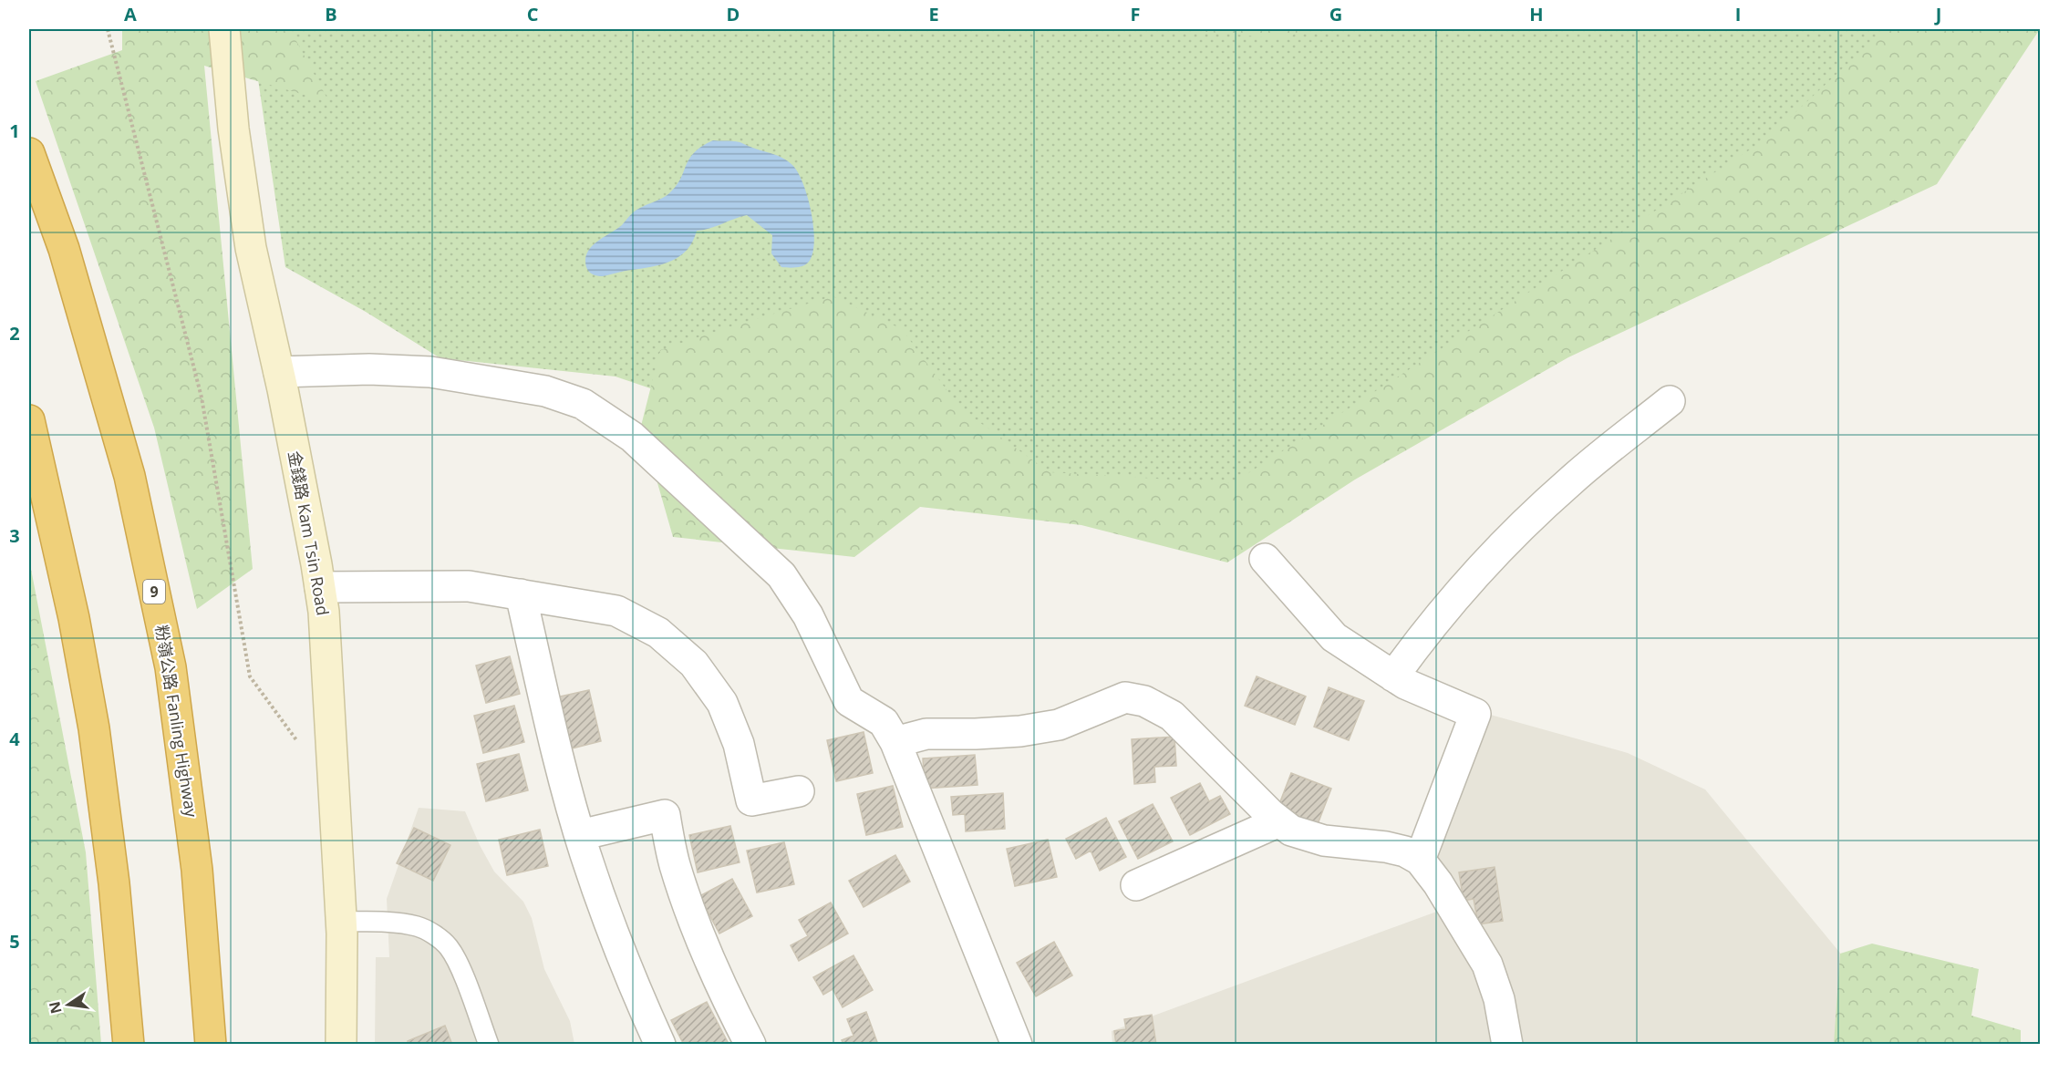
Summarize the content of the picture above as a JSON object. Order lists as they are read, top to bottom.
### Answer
{
  "streets": {
    "highway": ["9", "粉嶺公路 Fanling Highway"],
    "street": ["金錢路 Kam Tsin Road"]
  },
  "north": "left",
  "grid": {
    "columns": [
      "A",
      "B",
      "C",
      "D",
      "E",
      "F",
      "G",
      "H",
      "I",
      "J"
    ],
    "rows": [
      "1",
      "2",
      "3",
      "4",
      "5"
    ]
  }
}
